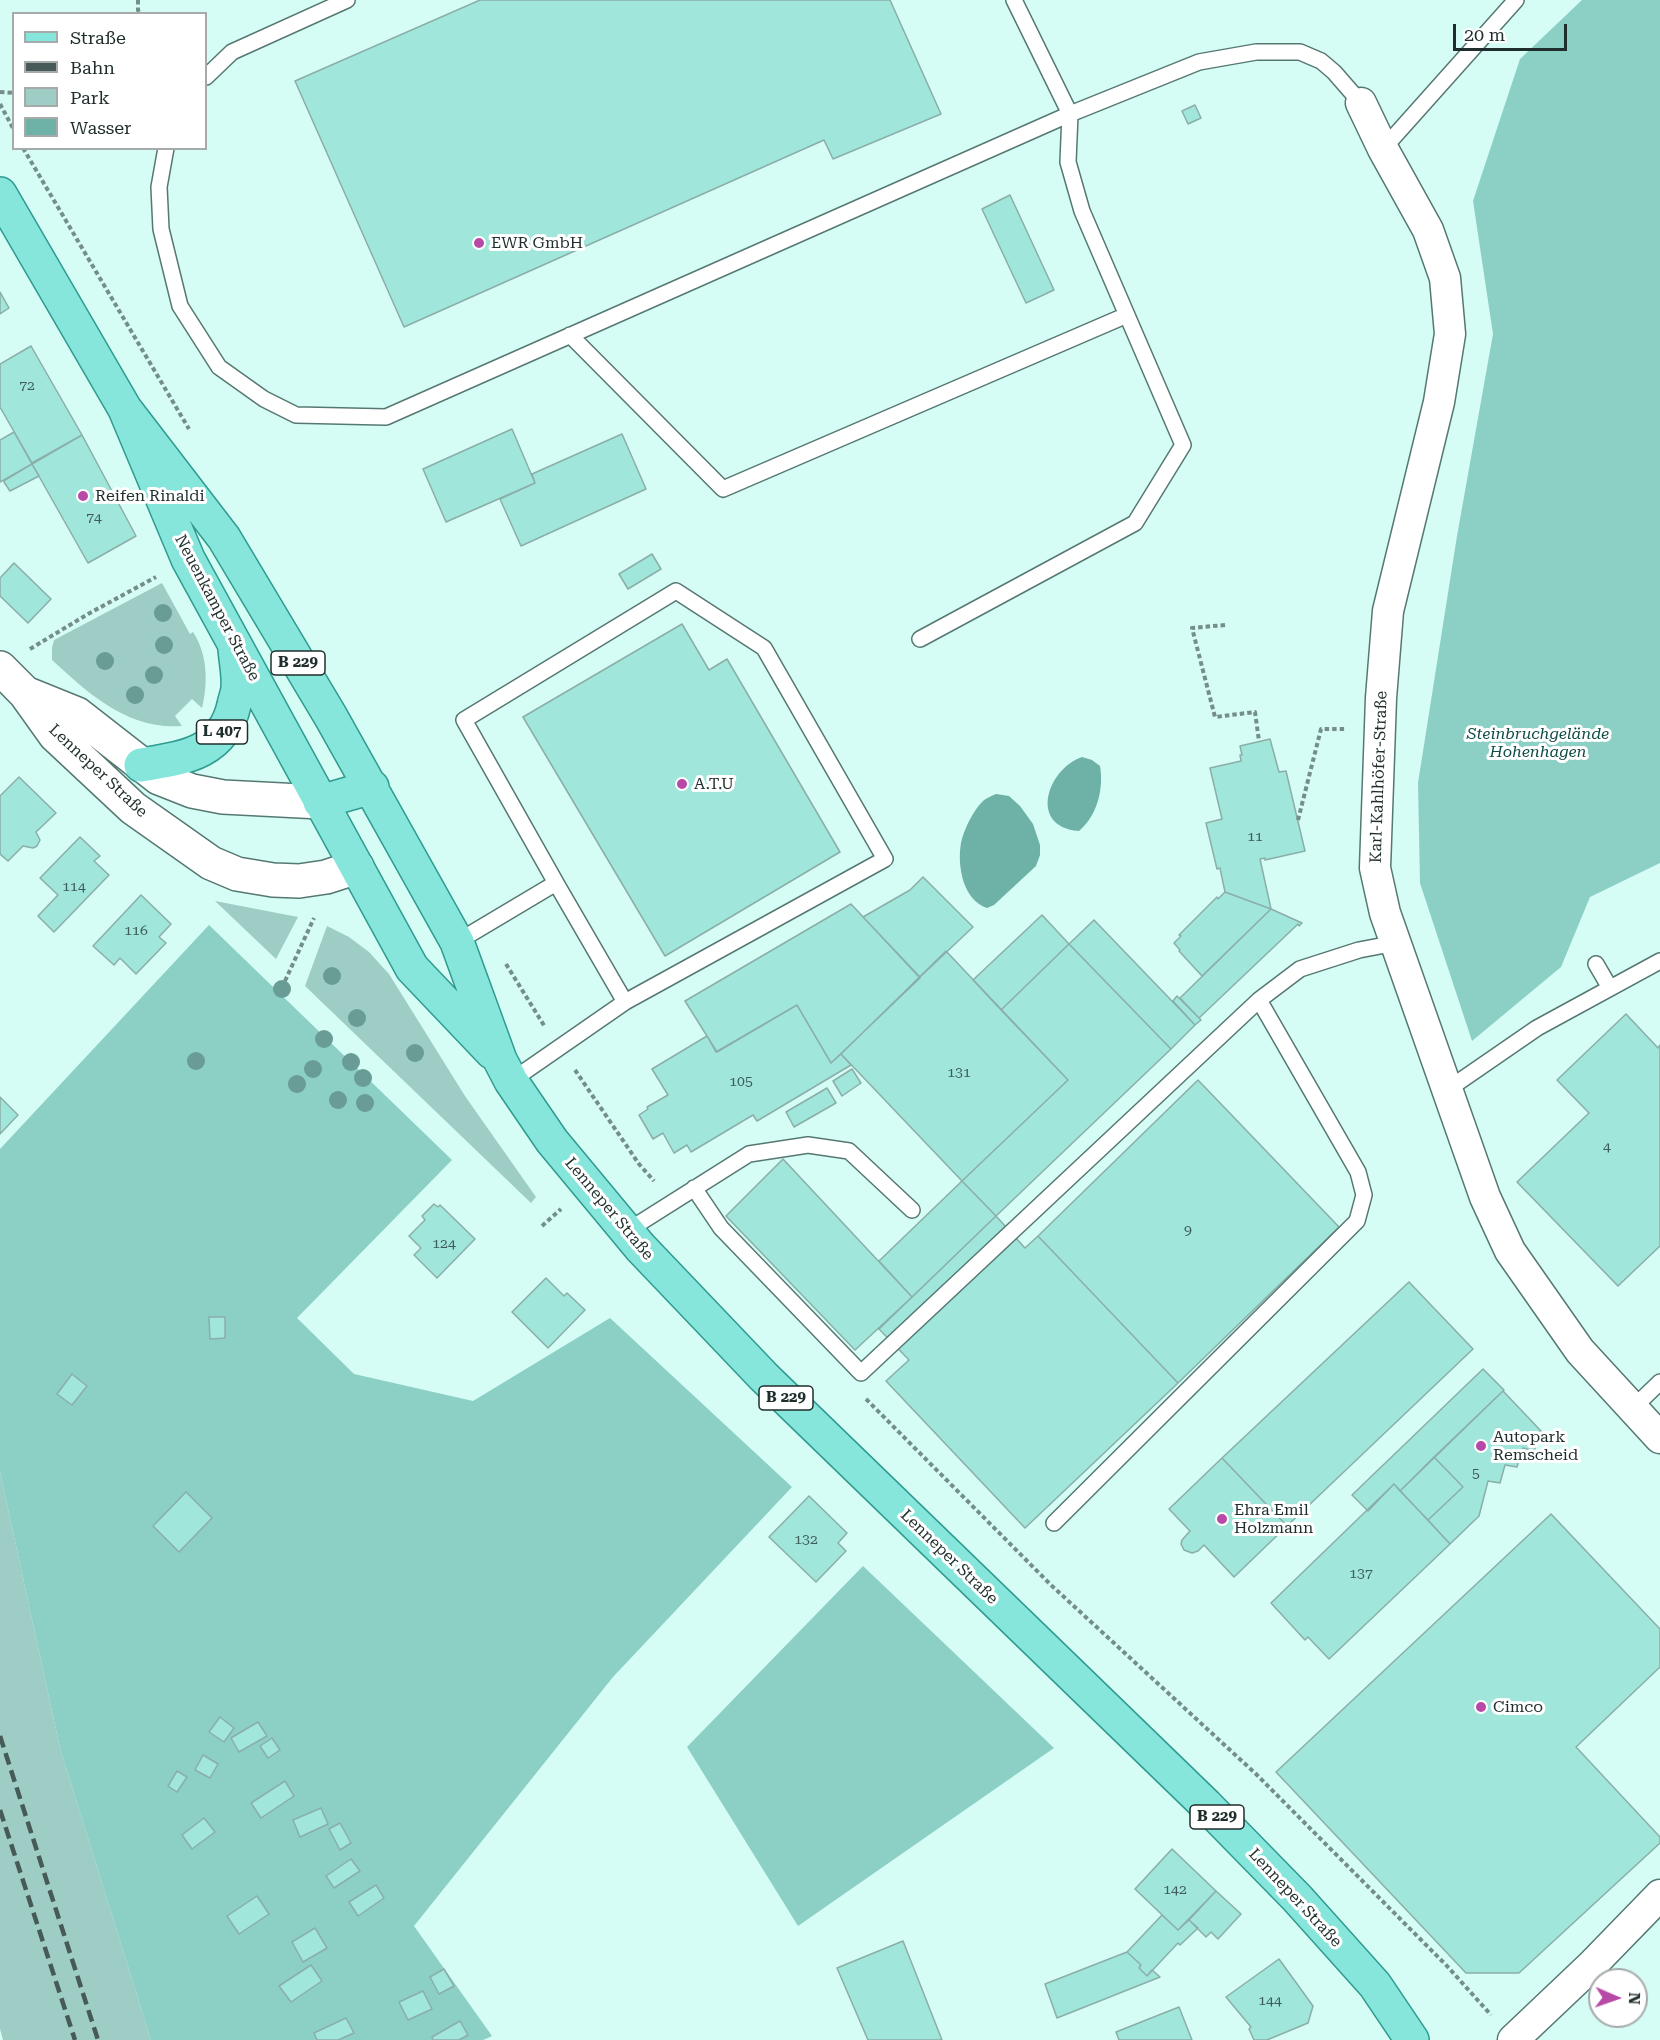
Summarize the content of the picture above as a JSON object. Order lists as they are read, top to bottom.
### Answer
{
  "streets": {
    "main road": [
      "Neuenkamper Straße",
      "B 229",
      "L 407",
      "Lenneper Straße"
    ],
    "street": ["Karl-Kahlhöfer-Straße"]
  },
  "crossings": [
    ["Neuenkamper Straße", "B 229"],
    ["Neuenkamper Straße", "L 407"],
    ["Neuenkamper Straße", "Lenneper Straße"],
    ["B 229", "Lenneper Straße"],
    ["L 407", "Lenneper Straße"]
  ],
  "parks": ["Steinbruchgelände Hohenhagen"],
  "places": [
    "EWR GmbH",
    "Reifen Rinaldi",
    "A.T.U",
    "Autopark Remscheid",
    "Ehra Emil Holzmann",
    "Cimco"
  ],
  "house_numbers": [
    "72",
    "74",
    "11",
    "114",
    "116",
    "131",
    "105",
    "4",
    "9",
    "124",
    "5",
    "132",
    "137",
    "142",
    "144"
  ],
  "legend": [
    "Straße",
    "Bahn",
    "Park",
    "Wasser"
  ],
  "scale_bar": "20 m",
  "north": "right"
}
